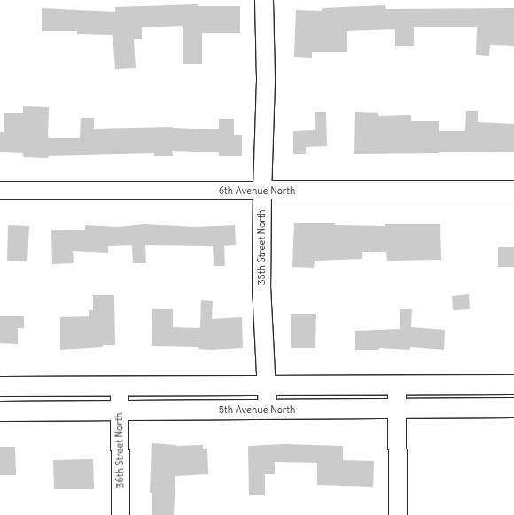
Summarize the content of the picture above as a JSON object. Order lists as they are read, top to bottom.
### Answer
{
  "streets": {
    "main road": ["5th Avenue North"],
    "street": ["6th Avenue North", "35th Street North", "36th Street North"]
  },
  "crossings": [
    ["6th Avenue North", "35th Street North"],
    ["35th Street North", "5th Avenue North"],
    ["5th Avenue North", "36th Street North"]
  ]
}
